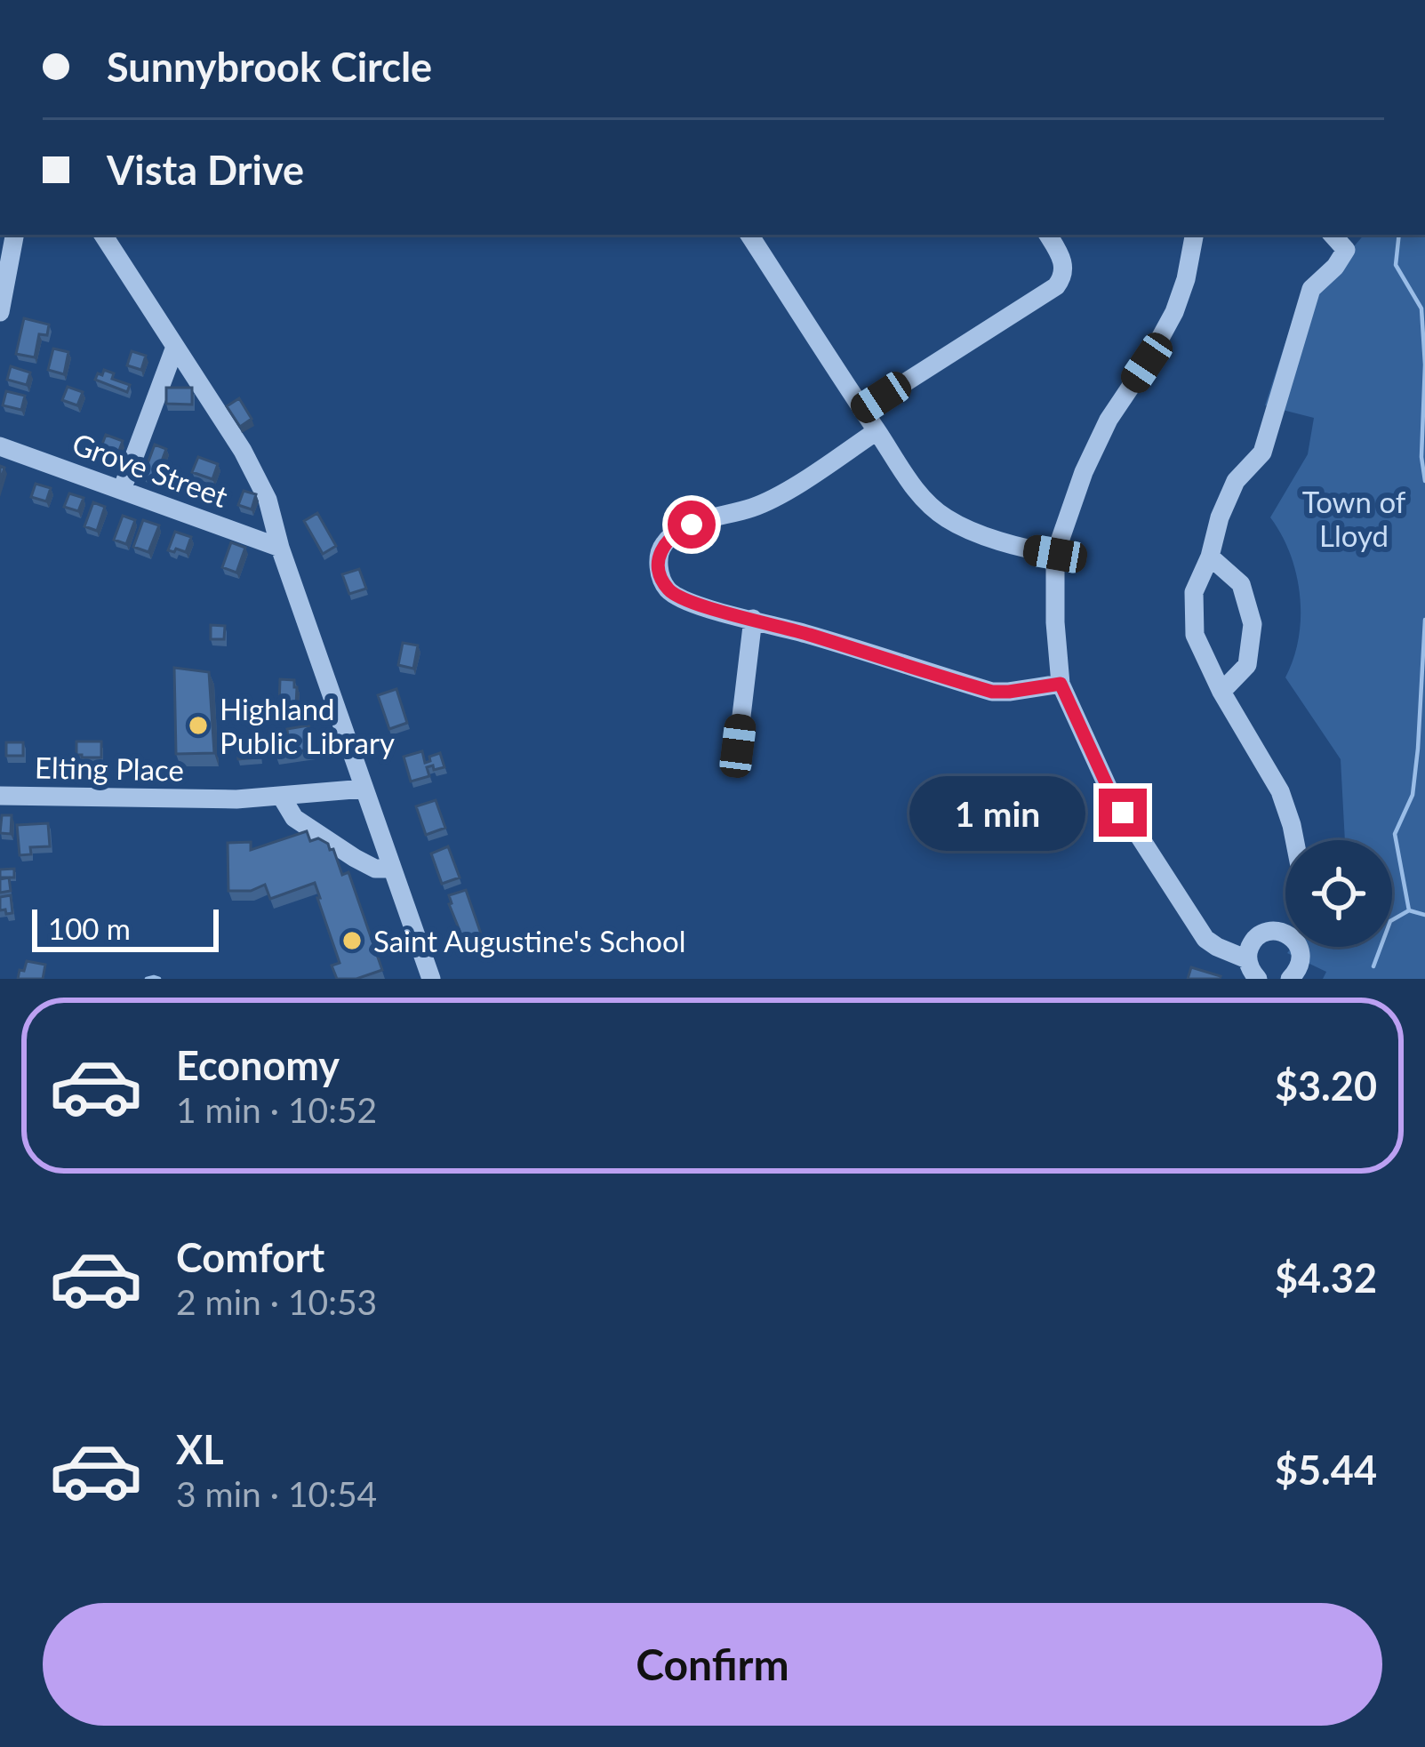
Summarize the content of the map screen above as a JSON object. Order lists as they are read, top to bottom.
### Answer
{
  "streets": {
    "street": ["Grove Street", "Elting Place"]
  },
  "parks": ["Town of Lloyd"],
  "places": ["Highland Public Library", "Saint Augustine's School"],
  "scale_bar": "100 m",
  "page": {
    "banner": ["Sunnybrook Circle", "Vista Drive"],
    "bubble": "1 min",
    "scale": "100 m",
    "list": [
      {
        "name": "Economy",
        "note": "1 min · 10:52",
        "value": "$3.20"
      },
      {
        "name": "Comfort",
        "note": "2 min · 10:53",
        "value": "$4.32"
      },
      {
        "name": "XL",
        "note": "3 min · 10:54",
        "value": "$5.44"
      }
    ],
    "buttons": "Confirm"
  }
}
